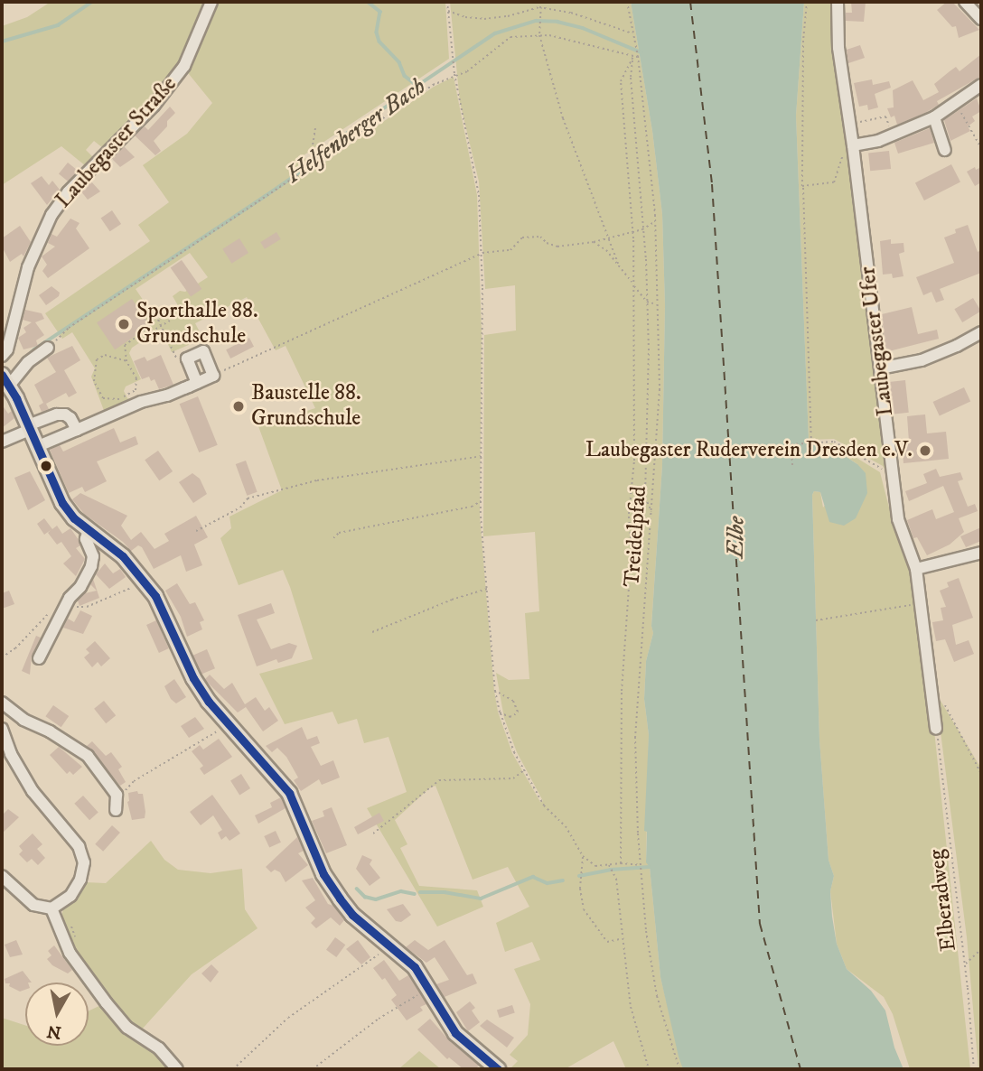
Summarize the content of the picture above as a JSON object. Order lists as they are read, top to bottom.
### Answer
{
  "streets": {
    "street": ["Laubegaster Straße", "Laubegaster Ufer"],
    "path": ["Treidelpfad", "Elberadweg"]
  },
  "crossings": [
    ["Laubegaster Ufer", "Elberadweg"]
  ],
  "water": ["Helfenberger Bach", "Elbe"],
  "places": ["Sporthalle 88. Grundschule", "Baustelle 88. Grundschule", "Laubegaster Ruderverein Dresden e.V."],
  "north": "bottom"
}
